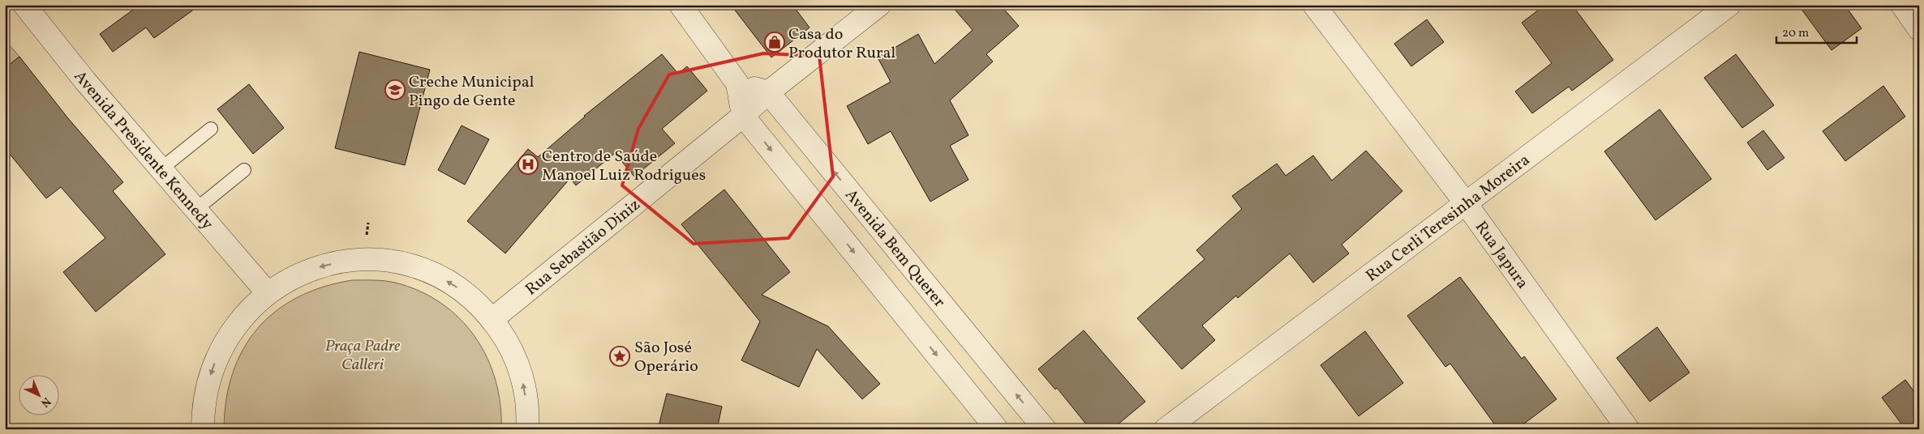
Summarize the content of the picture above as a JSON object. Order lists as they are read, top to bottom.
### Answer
{
  "streets": {
    "street": [
      "Avenida Presidente Kennedy",
      "Rua Cerli Teresinha Moreira",
      "Rua Sebastião Diniz",
      "Avenida Bem Querer",
      "Rua Japura"
    ]
  },
  "crossings": [
    ["Rua Cerli Teresinha Moreira", "Rua Japura"],
    ["Rua Sebastião Diniz", "Avenida Bem Querer"]
  ],
  "parks": ["Praça Padre Calleri"],
  "places": {
    "shop": ["Casa do Produtor Rural"],
    "school or university": ["Creche Municipal Pingo de Gente"],
    "hospital": ["Centro de Saúde Manoel Luiz Rodrigues"],
    "place": ["São José Operário"]
  },
  "scale_bar": "20 m",
  "north": "bottom right"
}
